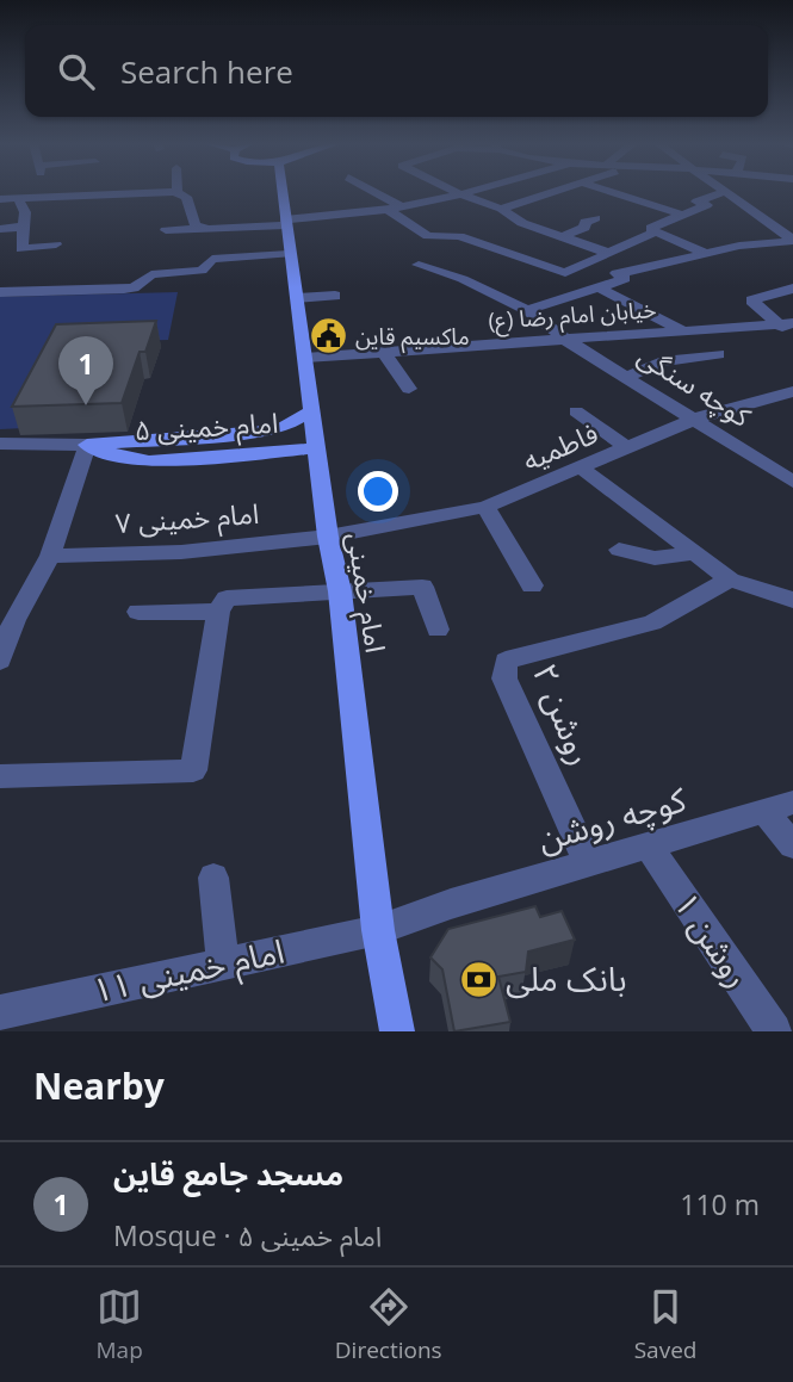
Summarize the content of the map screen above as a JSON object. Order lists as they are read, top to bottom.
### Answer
{
  "streets": {
    "main road": ["امام خمینی ۵", "امام خمینی"],
    "street": [
      "خیابان امام رضا (ع)",
      "کوچه سنگی",
      "فاطمیه",
      "امام خمینی ۷",
      "روشن ۲",
      "کوچه روشن",
      "روشن ۱",
      "امام خمینی ۱۱"
    ]
  },
  "crossings": [
    ["خیابان امام رضا (ع)", "کوچه سنگی"],
    ["خیابان امام رضا (ع)", "امام خمینی"],
    ["کوچه سنگی", "فاطمیه"],
    ["امام خمینی ۵", "امام خمینی"],
    ["فاطمیه", "امام خمینی ۷"],
    ["فاطمیه", "امام خمینی"],
    ["امام خمینی ۷", "امام خمینی"],
    ["امام خمینی", "کوچه روشن"],
    ["امام خمینی", "امام خمینی ۱۱"],
    ["روشن ۲", "کوچه روشن"],
    ["کوچه روشن", "روشن ۱"],
    ["کوچه روشن", "امام خمینی ۱۱"]
  ],
  "places": {
    "public building": ["ماکسیم قاین"],
    "bank": ["بانک ملی"]
  },
  "page": {
    "search": "Search here",
    "pins": "1",
    "heading": "Nearby",
    "list": [
      {
        "mark": "1",
        "name": "مسجد جامع قاین",
        "note": "Mosque · امام خمینی ۵",
        "value": "110 m"
      }
    ],
    "nav": ["Map", "Directions", "Saved"]
  }
}
